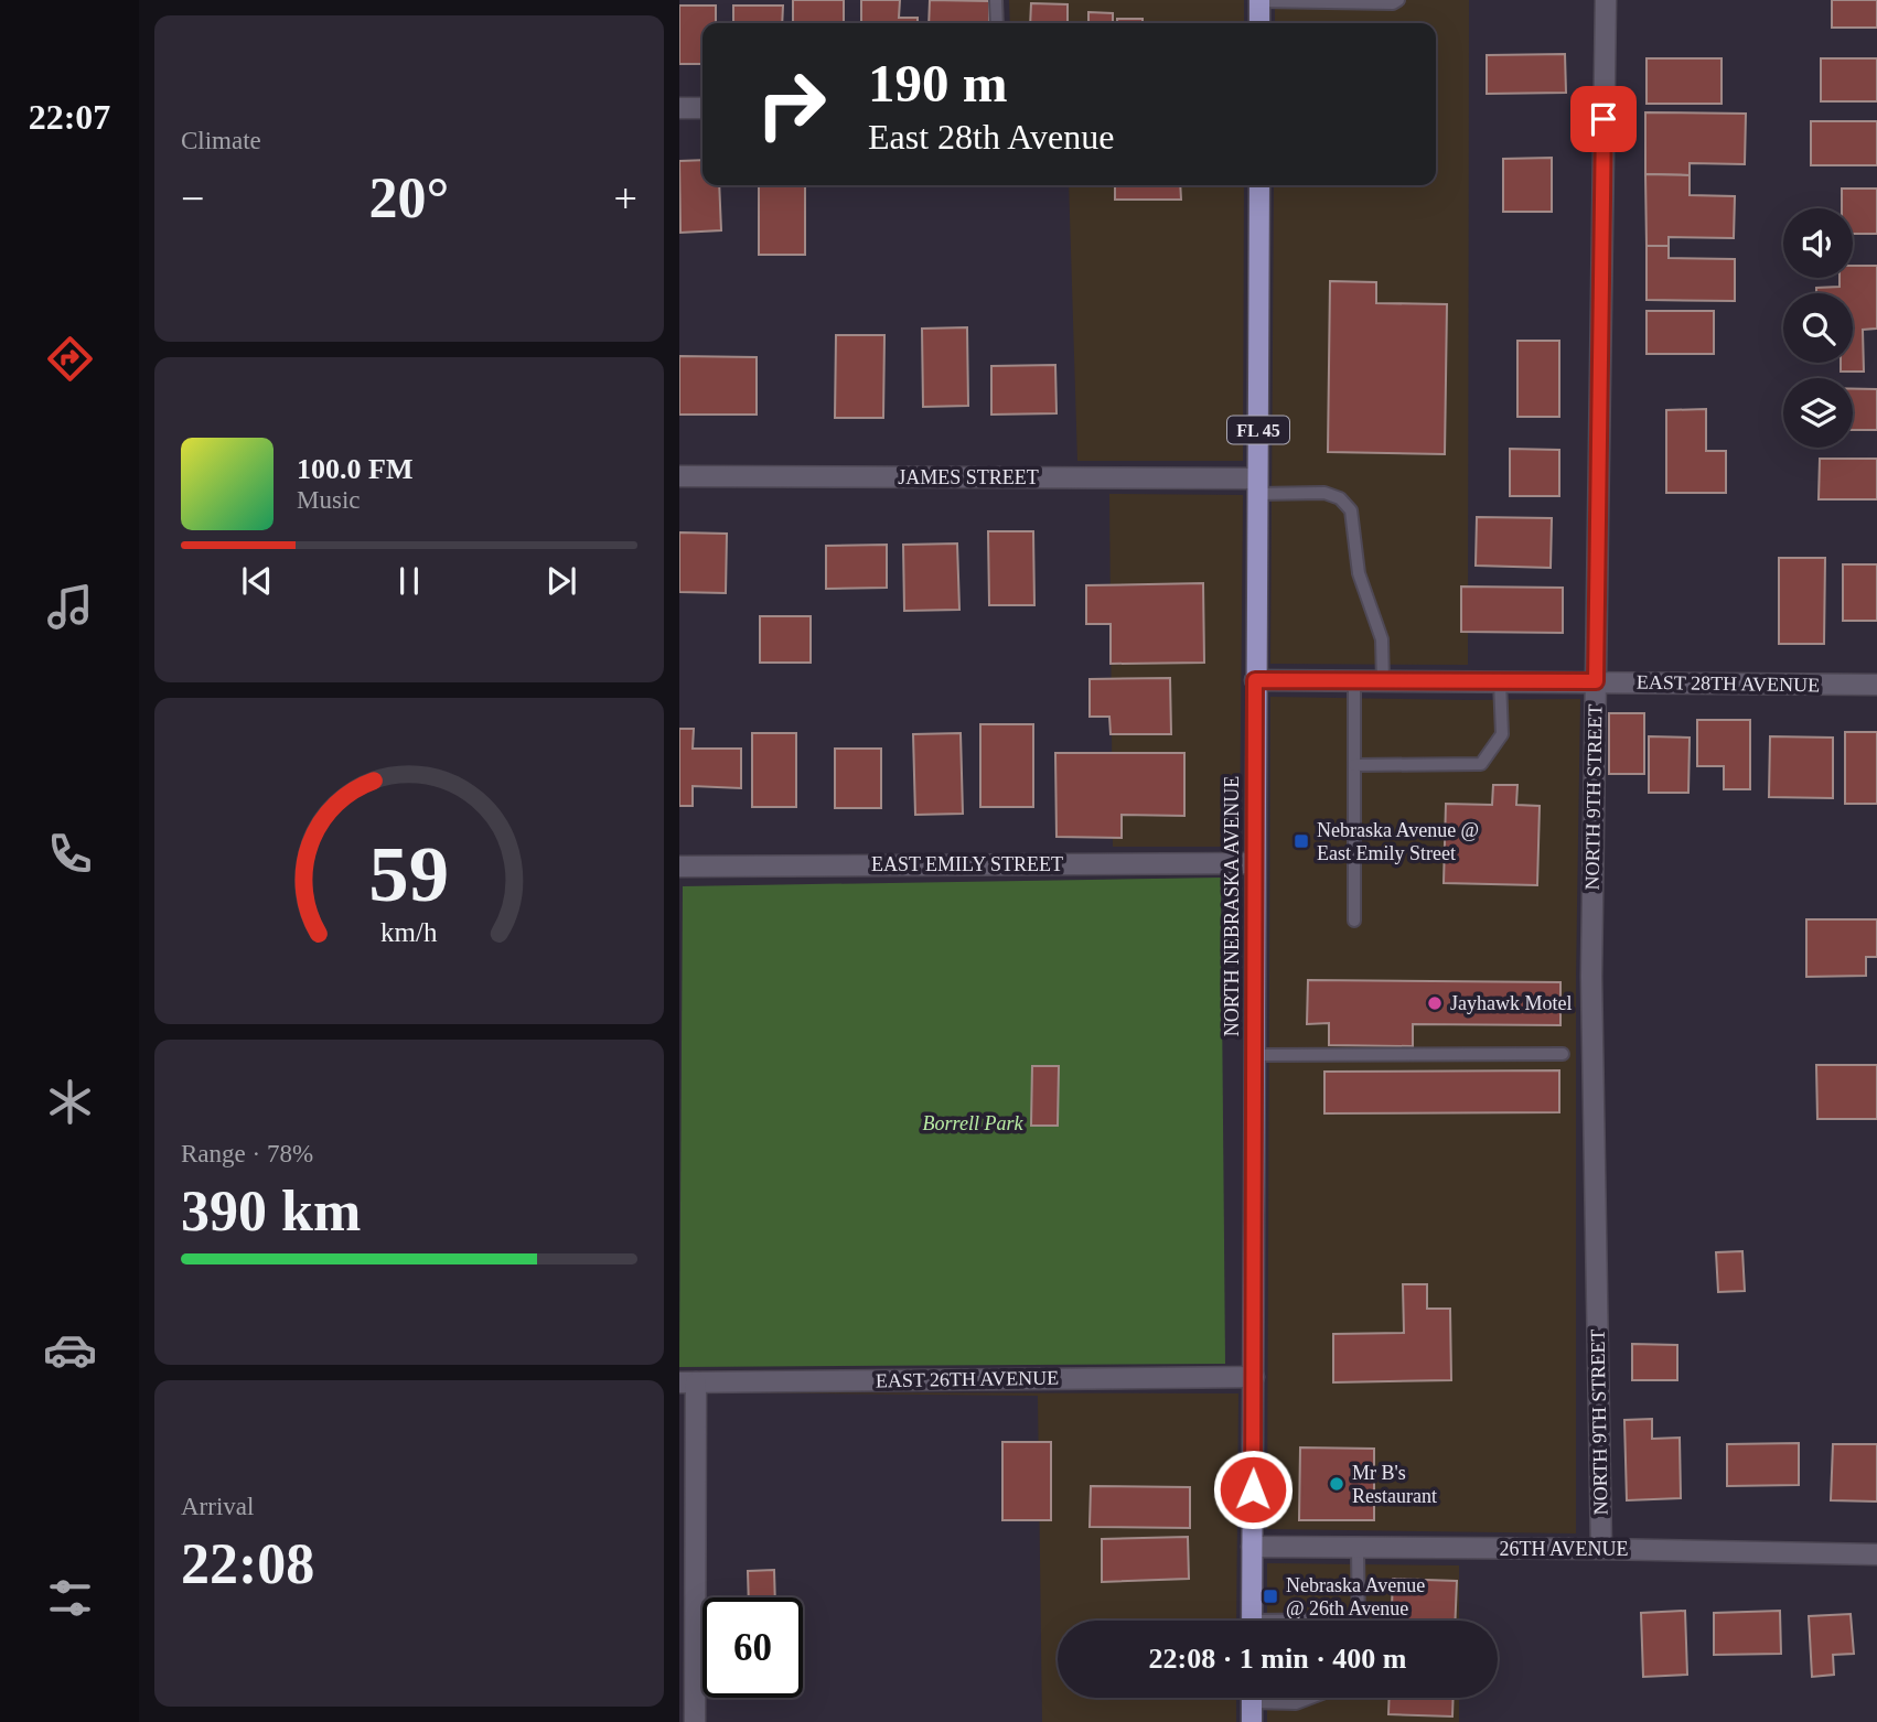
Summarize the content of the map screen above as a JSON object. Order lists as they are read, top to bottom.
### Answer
{
  "streets": {
    "main road": ["FL 45", "NORTH NEBRASKA AVENUE"],
    "street": [
      "JAMES STREET",
      "EAST 28TH AVENUE",
      "NORTH 9TH STREET",
      "EAST EMILY STREET",
      "EAST 26TH AVENUE",
      "26TH AVENUE"
    ]
  },
  "crossings": [
    ["JAMES STREET", "NORTH NEBRASKA AVENUE"],
    ["EAST 28TH AVENUE", "NORTH 9TH STREET"],
    ["EAST 28TH AVENUE", "NORTH NEBRASKA AVENUE"],
    ["NORTH 9TH STREET", "26TH AVENUE"],
    ["EAST EMILY STREET", "NORTH NEBRASKA AVENUE"],
    ["NORTH NEBRASKA AVENUE", "EAST 26TH AVENUE"],
    ["NORTH NEBRASKA AVENUE", "26TH AVENUE"]
  ],
  "parks": ["Borrell Park"],
  "places": {
    "transit": ["Nebraska Avenue @ East Emily Street", "Nebraska Avenue @ 26th Avenue"],
    "other": ["Jayhawk Motel", "Mr B's Restaurant"]
  },
  "page": {
    "tabs": "22:07",
    "tile": [
      "Climate",
      ["Range · 78%", "390 km"],
      ["Arrival", "22:08"]
    ],
    "turn": ["190 m", "East 28th Avenue"],
    "heat": ["−", "20°", "+"],
    "song": ["100.0 FM", "Music"],
    "limit": "60",
    "trip": "22:08 · 1 min · 400 m",
    "gauge": ["59", "km/h"]
  }
}
